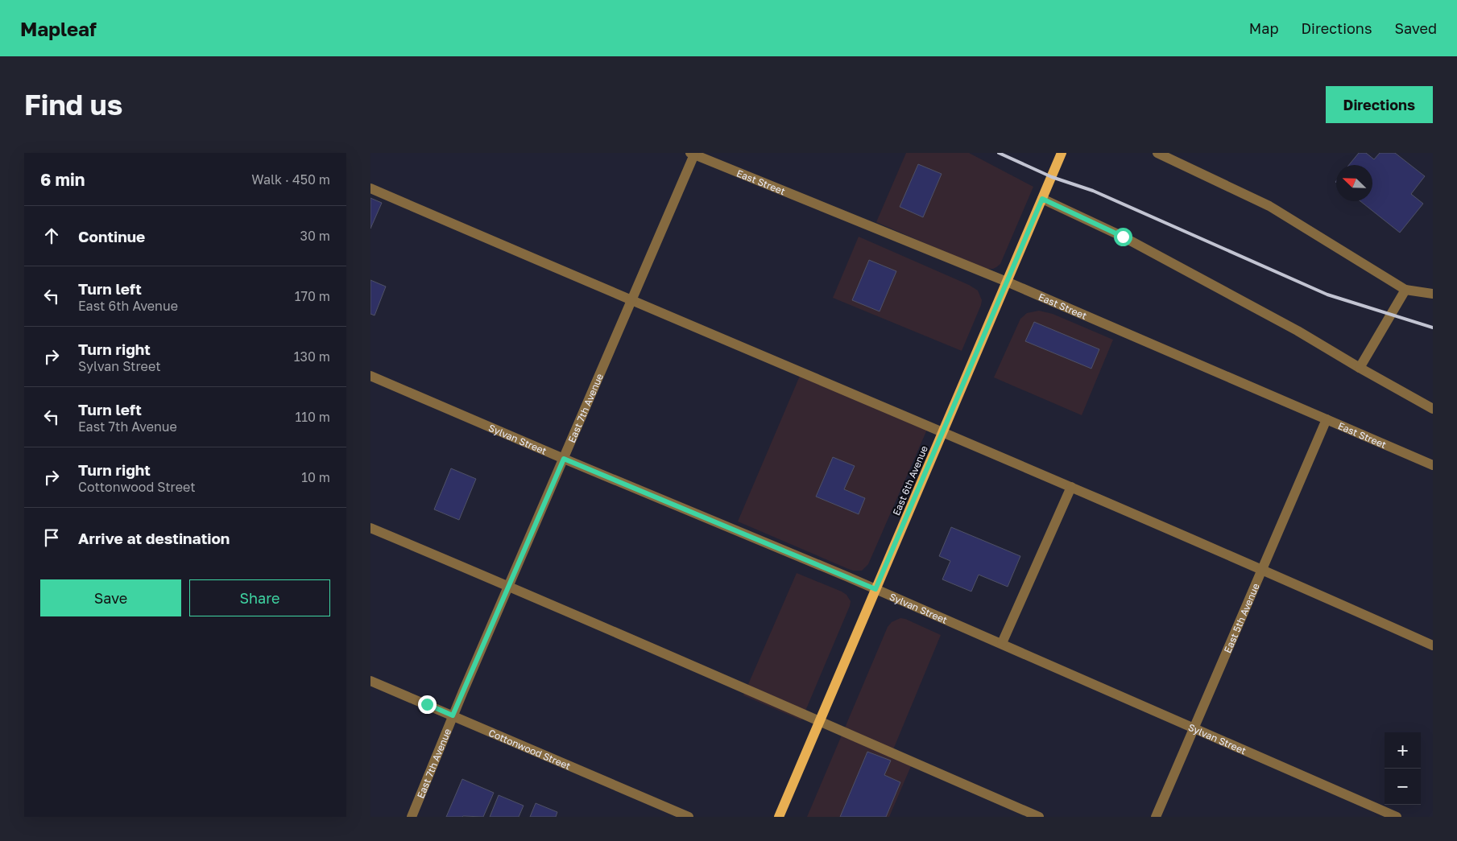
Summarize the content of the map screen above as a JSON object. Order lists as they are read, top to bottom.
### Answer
{
  "streets": {
    "main road": ["East 6th Avenue"],
    "street": [
      "East Street",
      "East 7th Avenue",
      "Sylvan Street",
      "East 5th Avenue",
      "Cottonwood Street"
    ]
  },
  "crossings": [
    ["East Street", "East 7th Avenue"],
    ["East Street", "East 6th Avenue"],
    ["East Street", "East 5th Avenue"],
    ["East 7th Avenue", "Sylvan Street"],
    ["East 7th Avenue", "Cottonwood Street"],
    ["Sylvan Street", "East 6th Avenue"],
    ["Sylvan Street", "East 5th Avenue"]
  ],
  "north": "top left",
  "page": {
    "header": "Mapleaf",
    "nav": ["Map", "Directions", "Saved"],
    "buttons": [
      "Directions",
      ["Save", "Share"]
    ],
    "title": "Find us",
    "heading": ["6 min", "Walk · 450 m"],
    "list": [
      ["Continue", "30 m"],
      ["Turn left", "East 6th Avenue", "170 m"],
      ["Turn right", "Sylvan Street", "130 m"],
      ["Turn left", "East 7th Avenue", "110 m"],
      ["Turn right", "Cottonwood Street", "10 m"],
      "Arrive at destination"
    ],
    "map_buttons": ["+", "−"]
  }
}
